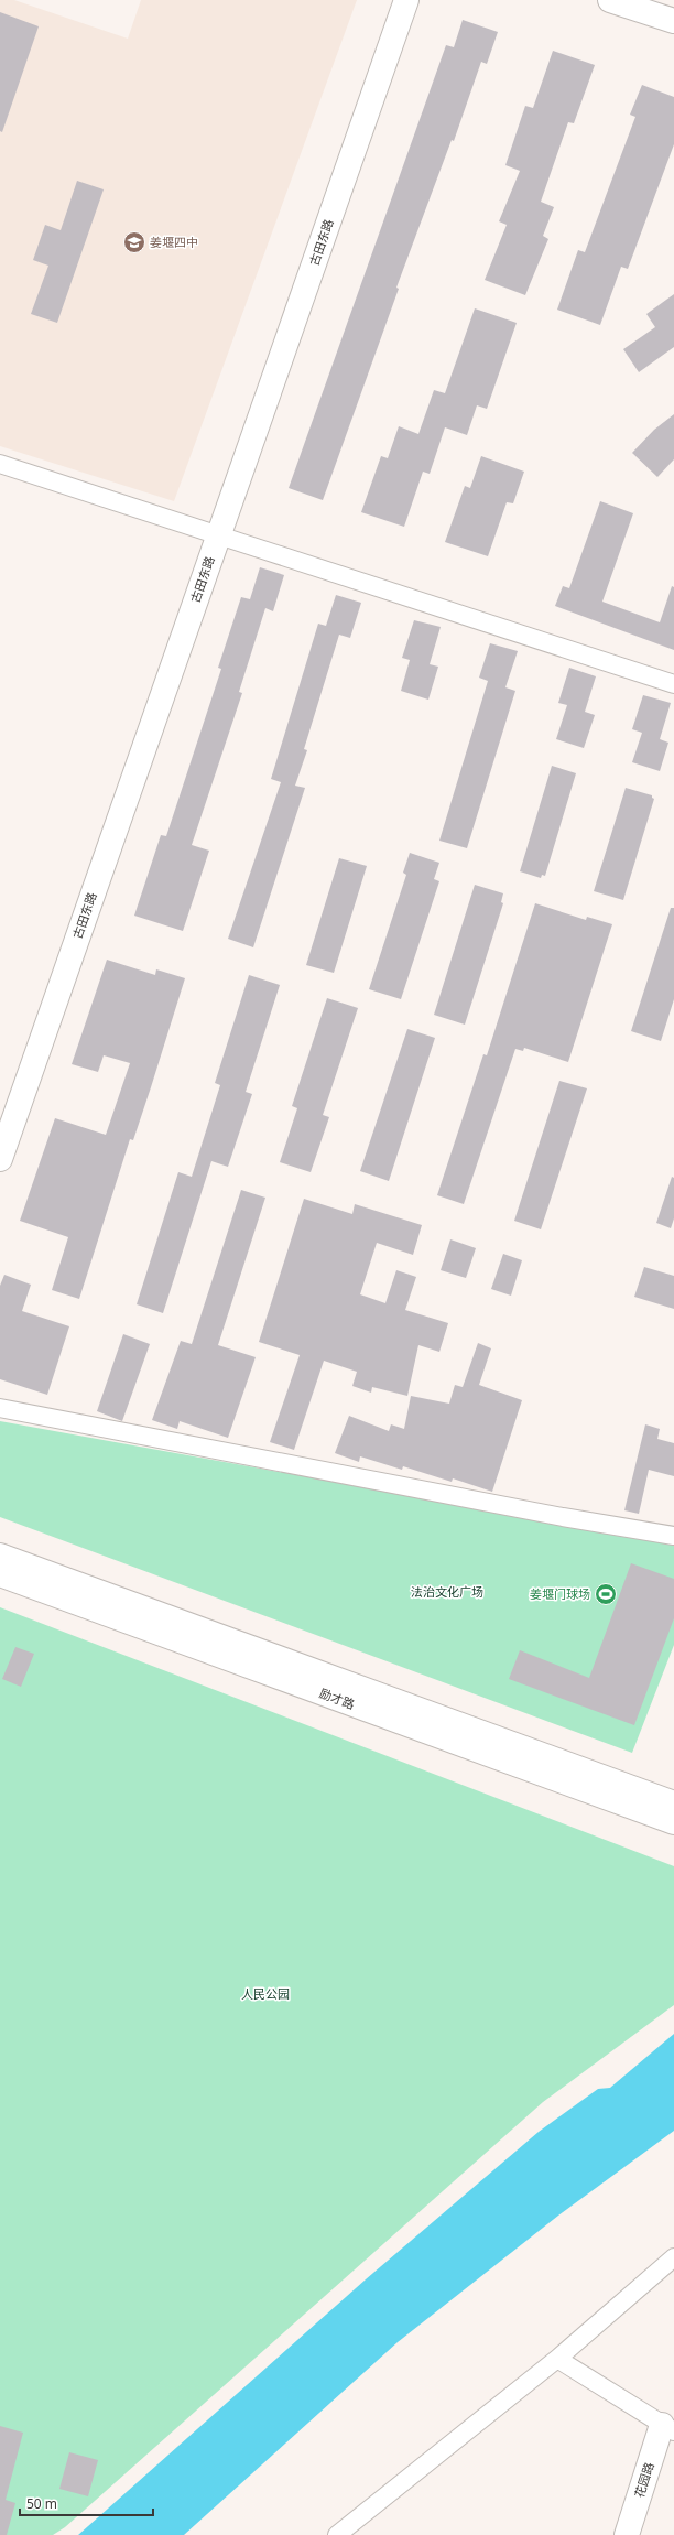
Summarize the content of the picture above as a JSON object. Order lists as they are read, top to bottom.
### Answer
{
  "streets": {
    "street": ["古田东路", "励才路", "花园路"]
  },
  "parks": ["法治文化广场", "人民公园"],
  "places": {
    "school or university": ["姜堰四中"],
    "sports": ["姜堰门球场"]
  },
  "scale_bar": "50 m"
}
